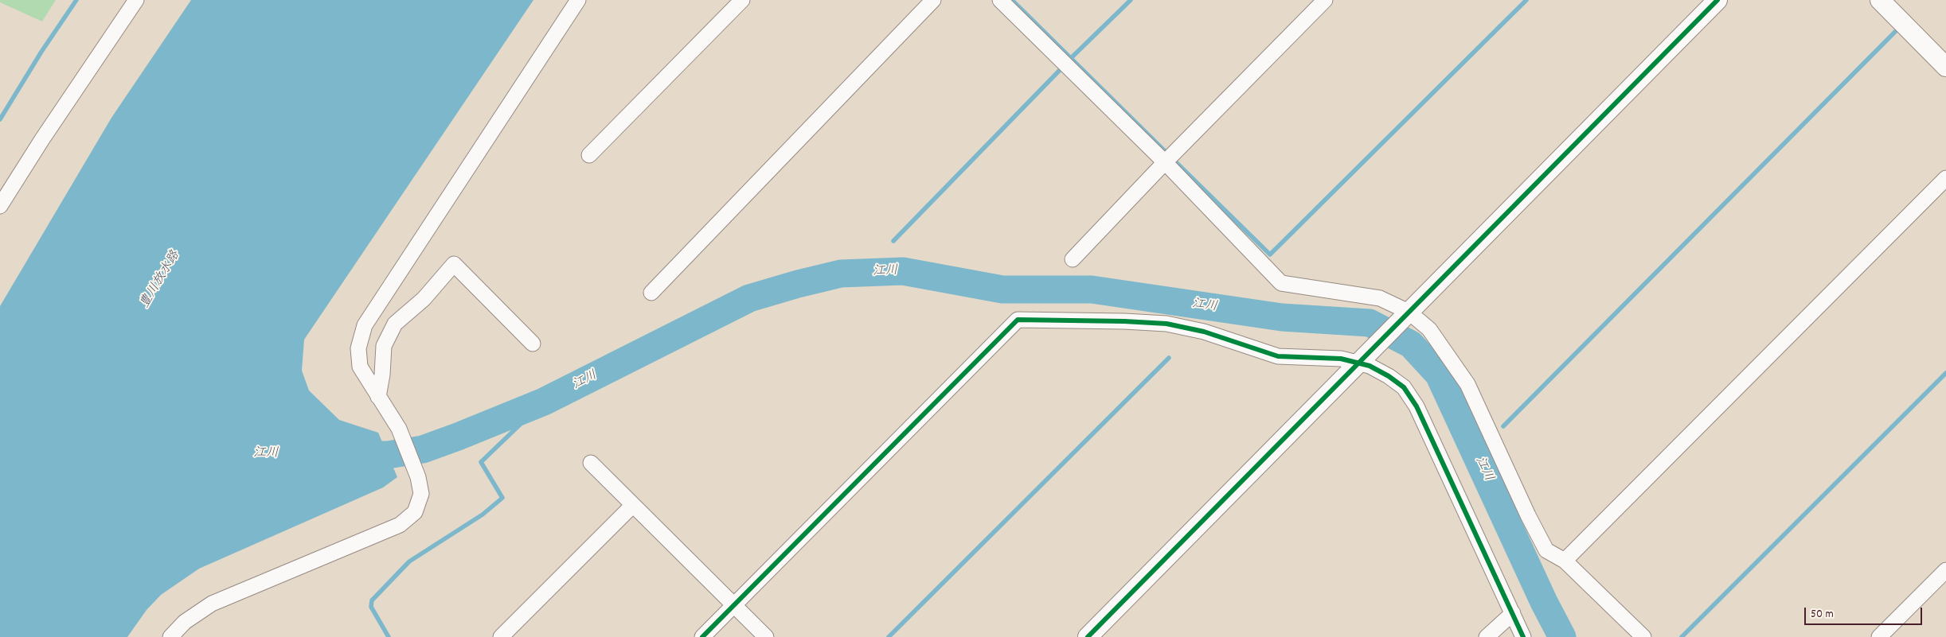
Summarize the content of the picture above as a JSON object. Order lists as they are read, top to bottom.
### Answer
{
  "water": ["江川", "豊川放水路"],
  "scale_bar": "50 m"
}
